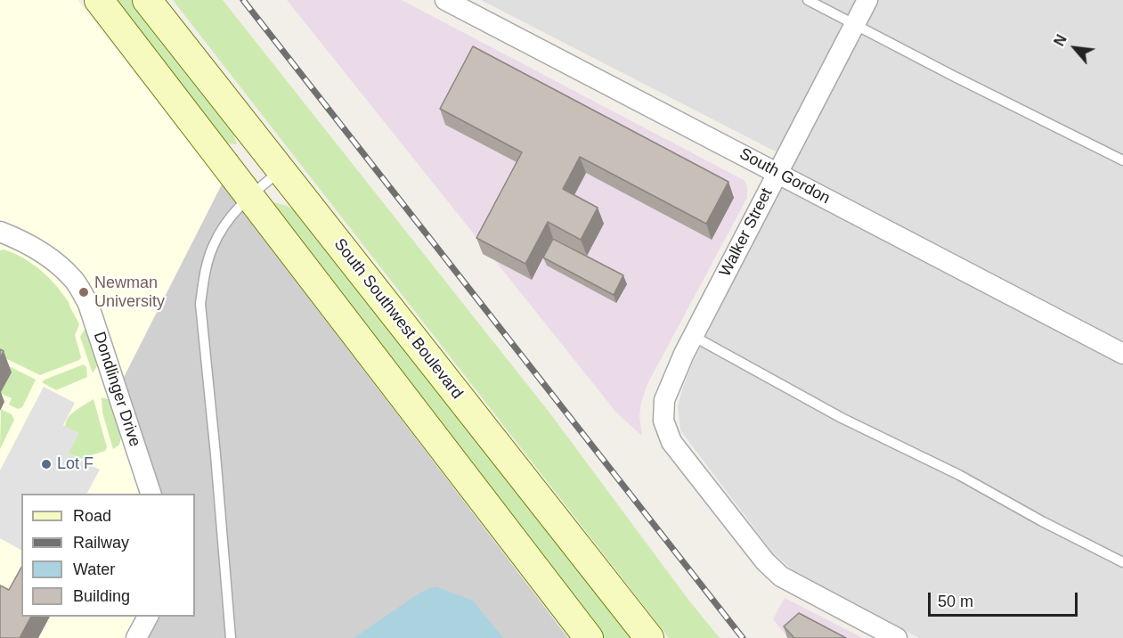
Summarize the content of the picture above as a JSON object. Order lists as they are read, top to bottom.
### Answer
{
  "streets": {
    "main road": ["South Southwest Boulevard"],
    "street": ["South Gordon", "Walker Street", "Dondlinger Drive"]
  },
  "crossings": [
    ["South Gordon", "Walker Street"]
  ],
  "places": ["Newman University", "Lot F"],
  "legend": [
    "Road",
    "Railway",
    "Water",
    "Building"
  ],
  "scale_bar": "50 m",
  "north": "top left"
}
